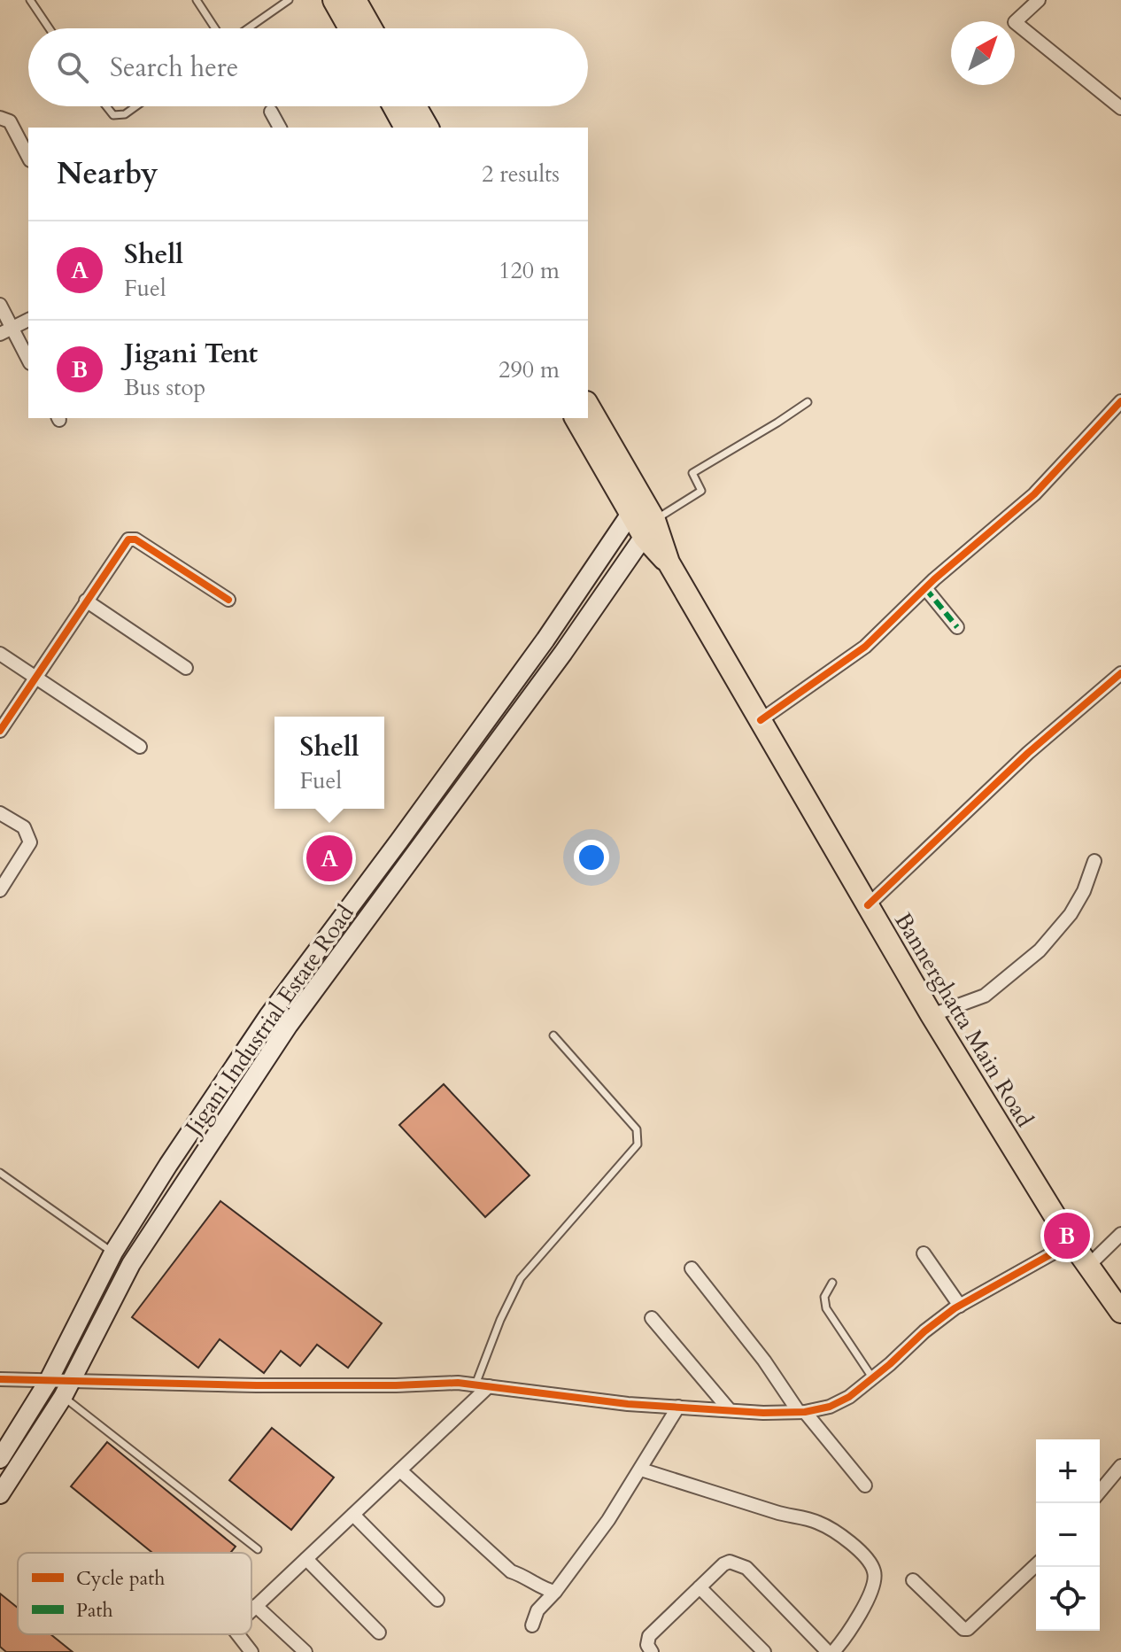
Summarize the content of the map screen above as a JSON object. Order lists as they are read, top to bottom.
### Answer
{
  "streets": {
    "main road": ["Jigani Industrial Estate Road", "Bannerghatta Main Road"]
  },
  "crossings": [
    ["Jigani Industrial Estate Road", "Bannerghatta Main Road"]
  ],
  "legend": ["Cycle path", "Path"],
  "north": "top right",
  "page": {
    "search": "Search here",
    "heading": ["Nearby", "2 results"],
    "list": [
      {
        "mark": "A",
        "name": "Shell",
        "note": "Fuel",
        "value": "120 m"
      },
      {
        "mark": "B",
        "name": "Jigani Tent",
        "note": "Bus stop",
        "value": "290 m"
      }
    ],
    "popup": ["Shell", "Fuel"],
    "pins": ["A", "B"],
    "map_buttons": ["+", "−"]
  }
}
